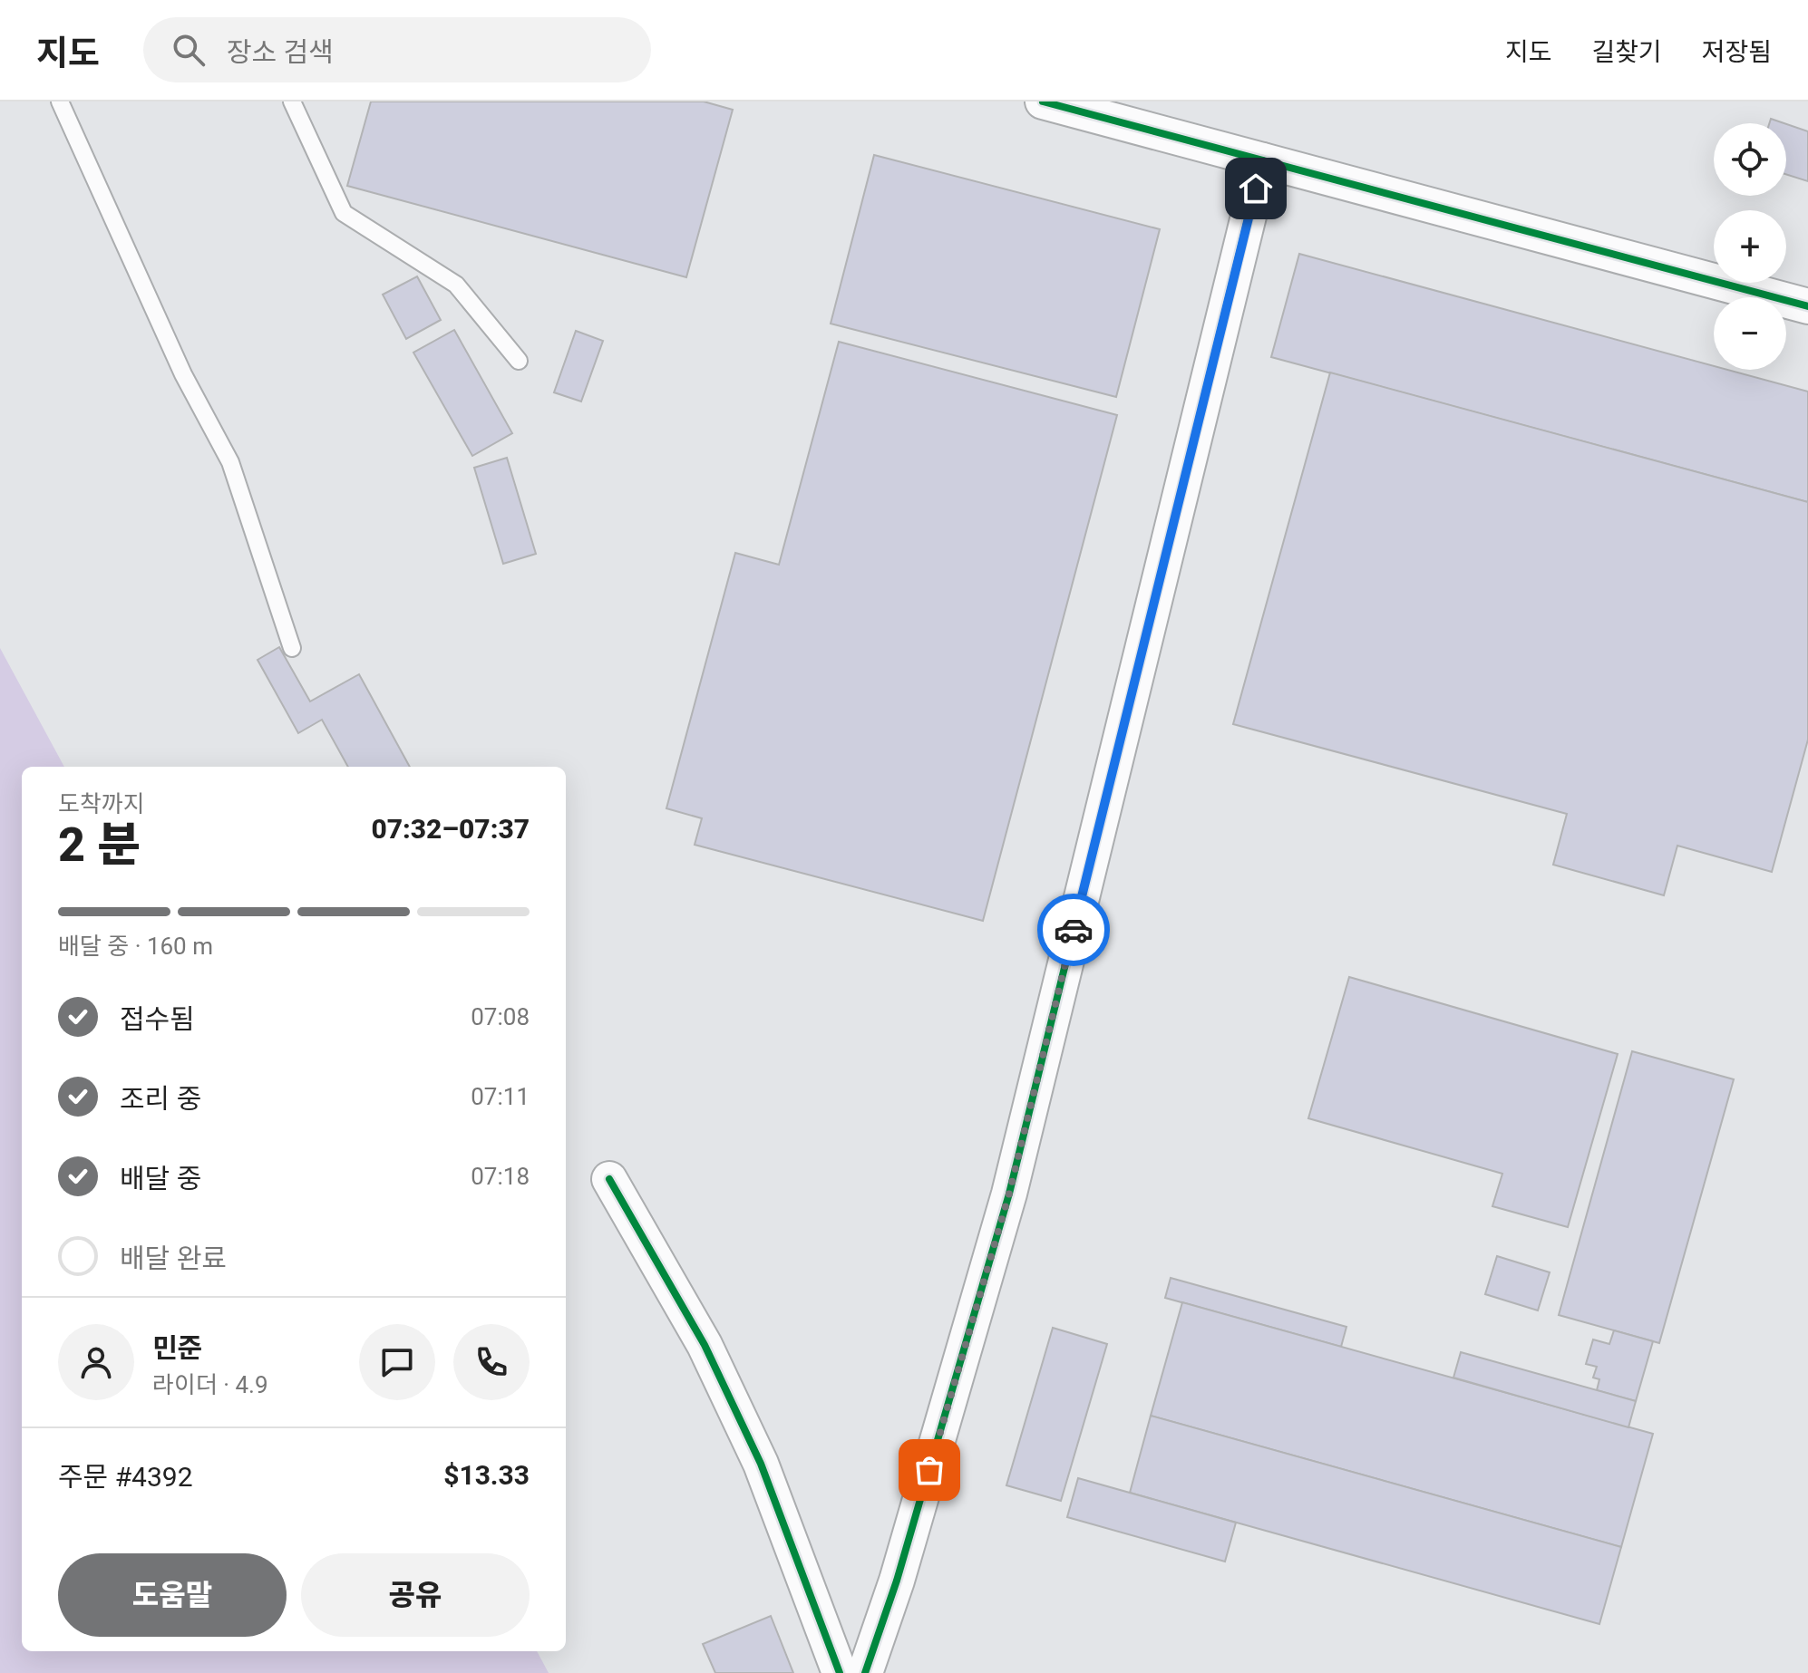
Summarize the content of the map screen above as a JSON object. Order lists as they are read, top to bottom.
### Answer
{
  "page": {
    "header": "지도",
    "search": "장소 검색",
    "nav": ["지도", "길찾기", "저장됨"],
    "map_buttons": ["+", "−"],
    "heading": ["2 분", "도착까지", "07:32–07:37"],
    "panel": [
      "민준",
      "라이더 · 4.9",
      "주문 #4392",
      "$13.33"
    ],
    "bar": "배달 중 · 160 m",
    "list": [
      ["접수됨", "07:08"],
      ["조리 중", "07:11"],
      ["배달 중", "07:18"],
      "배달 완료"
    ],
    "buttons": ["도움말", "공유"]
  }
}
